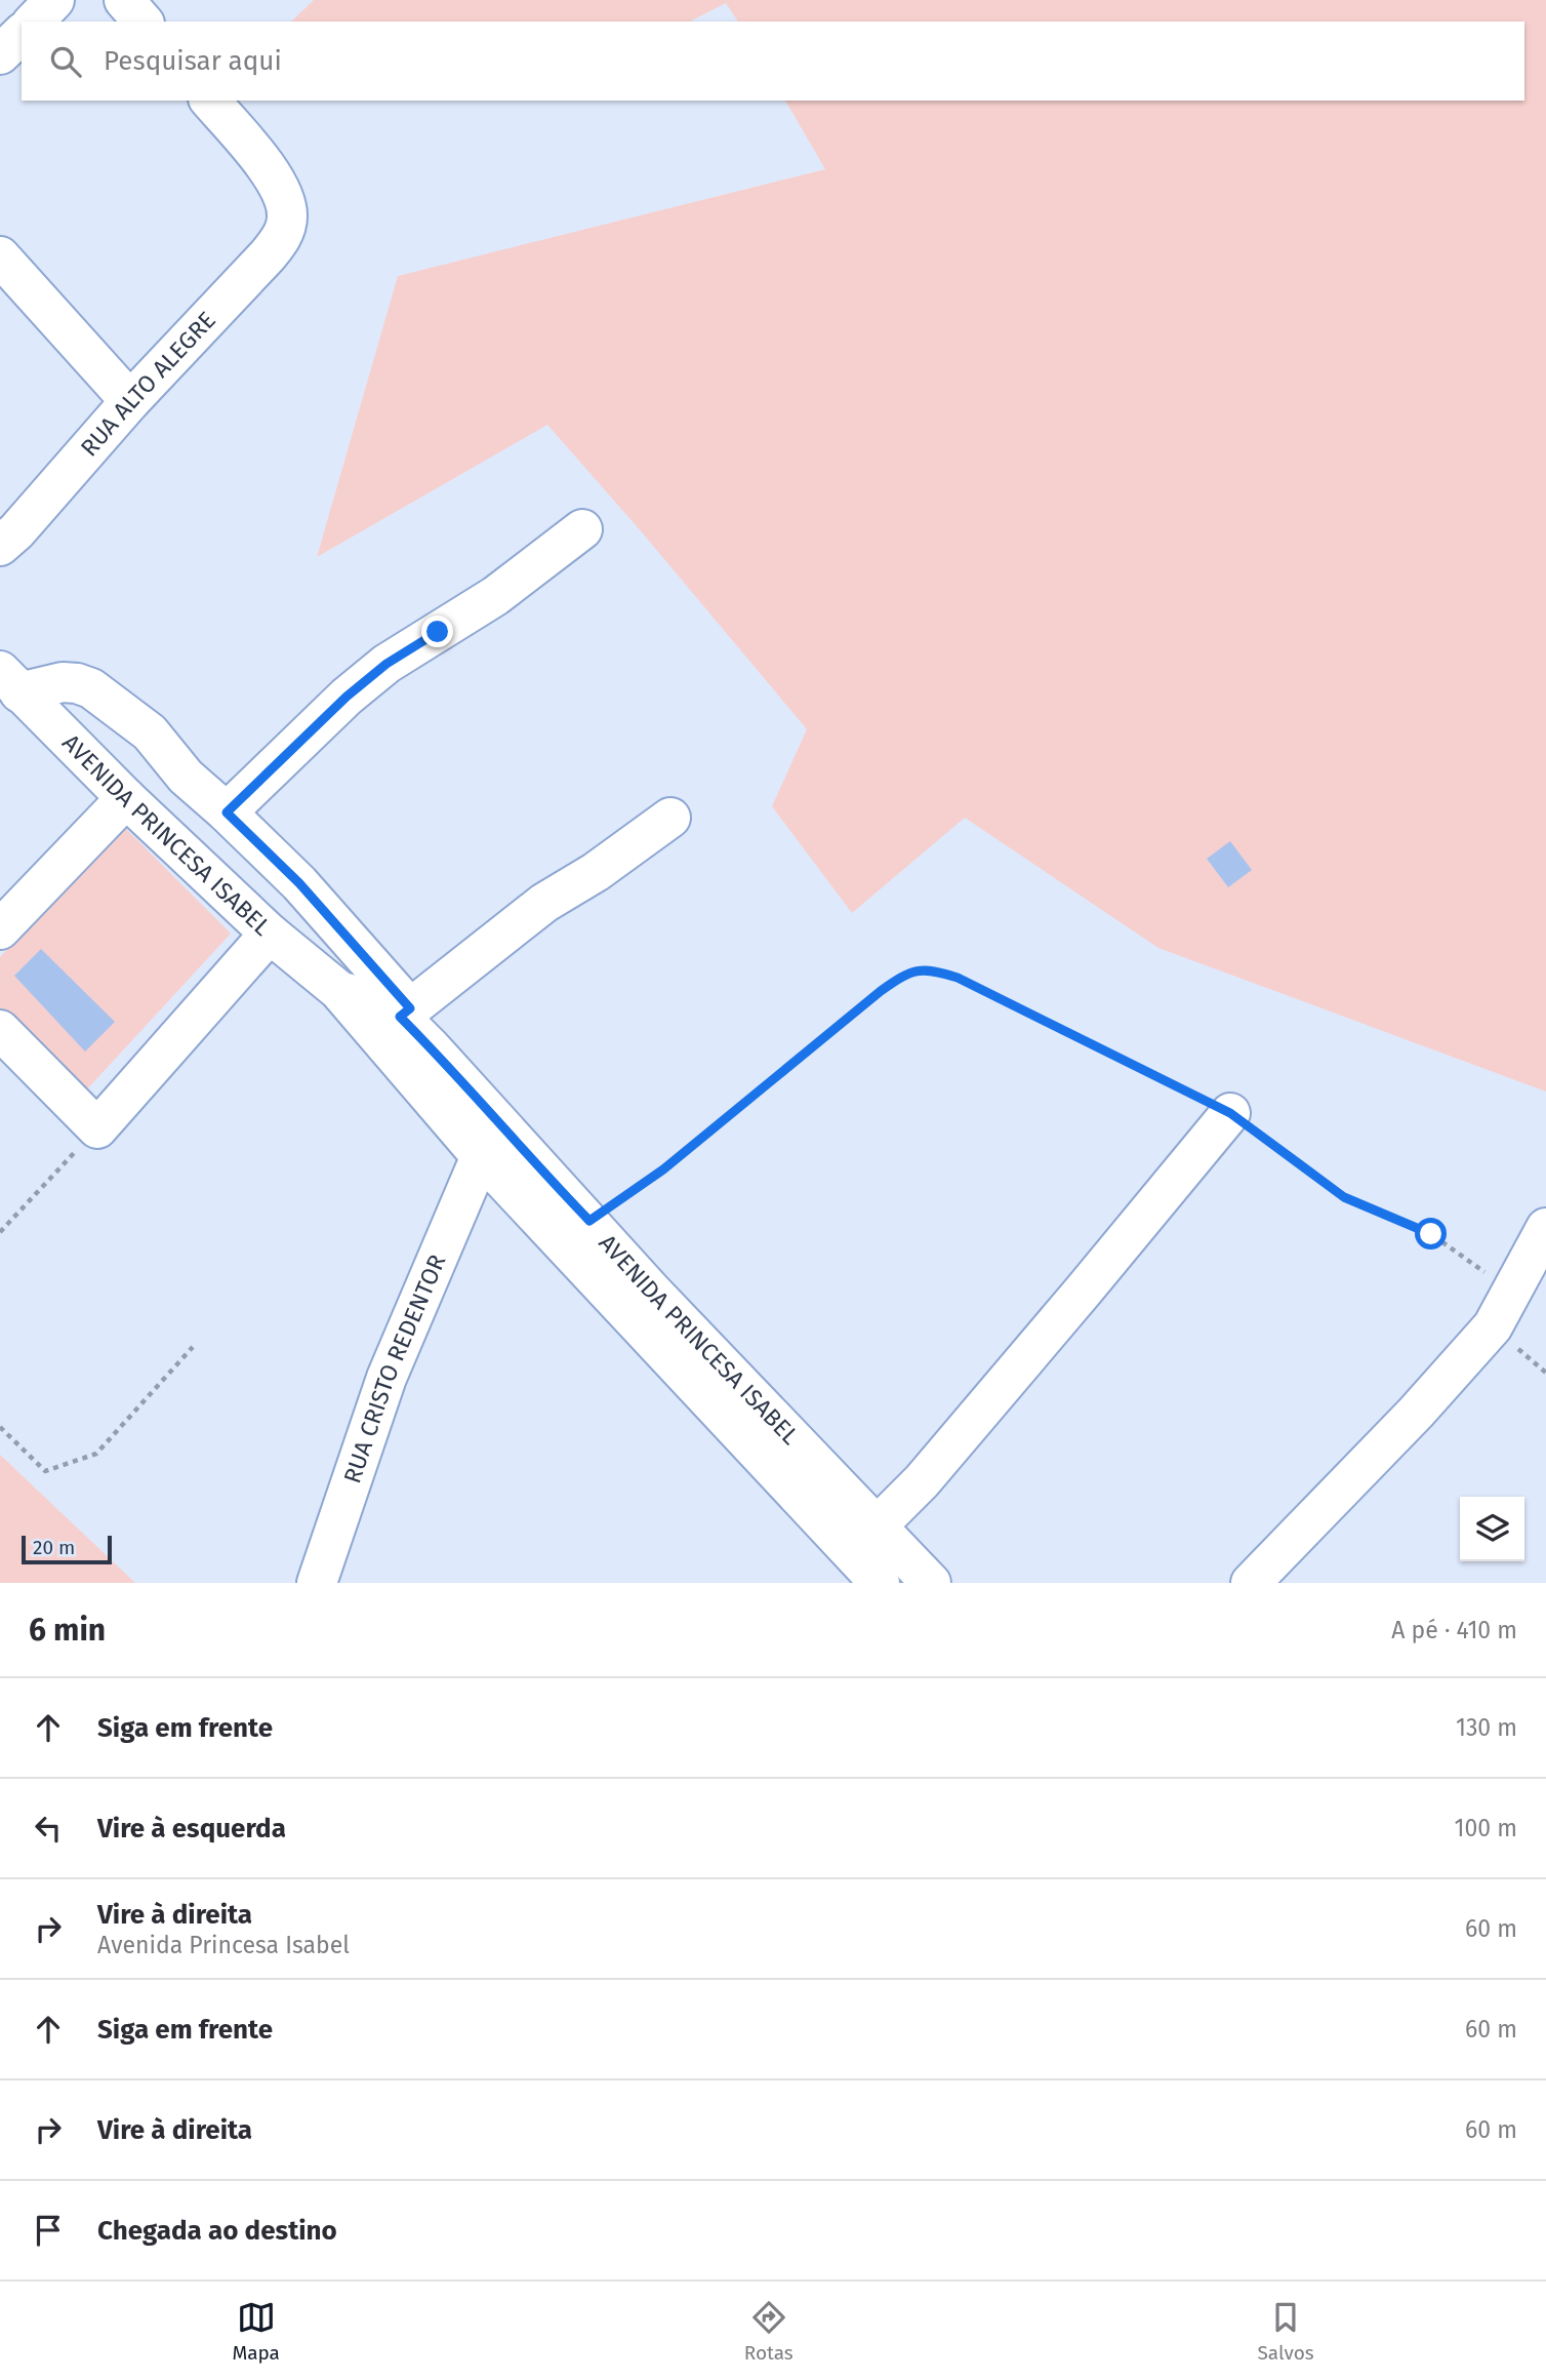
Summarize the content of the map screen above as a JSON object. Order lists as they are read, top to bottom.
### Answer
{
  "streets": {
    "street": ["RUA ALTO ALEGRE", "AVENIDA PRINCESA ISABEL", "RUA CRISTO REDENTOR"]
  },
  "crossings": [
    ["AVENIDA PRINCESA ISABEL", "RUA CRISTO REDENTOR"]
  ],
  "scale_bar": "20 m",
  "page": {
    "search": "Pesquisar aqui",
    "scale": "20 m",
    "heading": ["6 min", "A pé · 410 m"],
    "list": [
      ["Siga em frente", "130 m"],
      ["Vire à esquerda", "100 m"],
      ["Vire à direita", "Avenida Princesa Isabel", "60 m"],
      ["Siga em frente", "60 m"],
      ["Vire à direita", "60 m"],
      "Chegada ao destino"
    ],
    "nav": ["Mapa", "Rotas", "Salvos"]
  }
}
